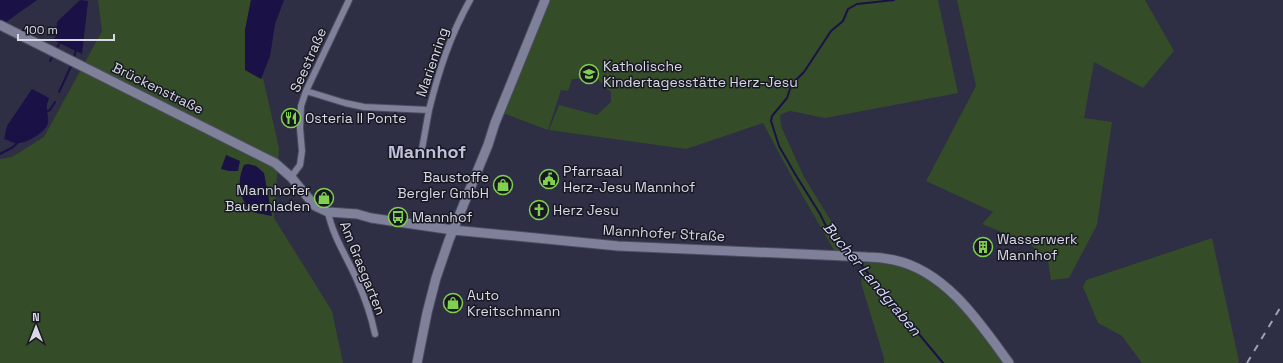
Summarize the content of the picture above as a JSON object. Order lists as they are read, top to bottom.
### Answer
{
  "streets": {
    "main road": ["Brückenstraße", "Mannhofer Straße"],
    "street": ["Seestraße", "Marienring", "Am Grasgarten"]
  },
  "crossings": [
    ["Seestraße", "Marienring"],
    ["Seestraße", "Brückenstraße"],
    ["Seestraße", "Mannhofer Straße"],
    ["Brückenstraße", "Mannhofer Straße"],
    ["Mannhofer Straße", "Am Grasgarten"]
  ],
  "districts": ["Mannhof"],
  "water": ["Bucher Landgraben"],
  "places": {
    "school or university": ["Katholische Kindertagesstätte Herz-Jesu"],
    "restaurant": ["Osteria Il Ponte"],
    "public building": ["Pfarrsaal Herz-Jesu Mannhof"],
    "shop": ["Baustoffe Bergler GmbH", "Mannhofer Bauernladen", "Auto Kreitschmann"],
    "church": ["Herz Jesu"],
    "bus stop": ["Mannhof"],
    "building": ["Wasserwerk Mannhof"]
  },
  "scale_bar": "100 m",
  "north": "top"
}
